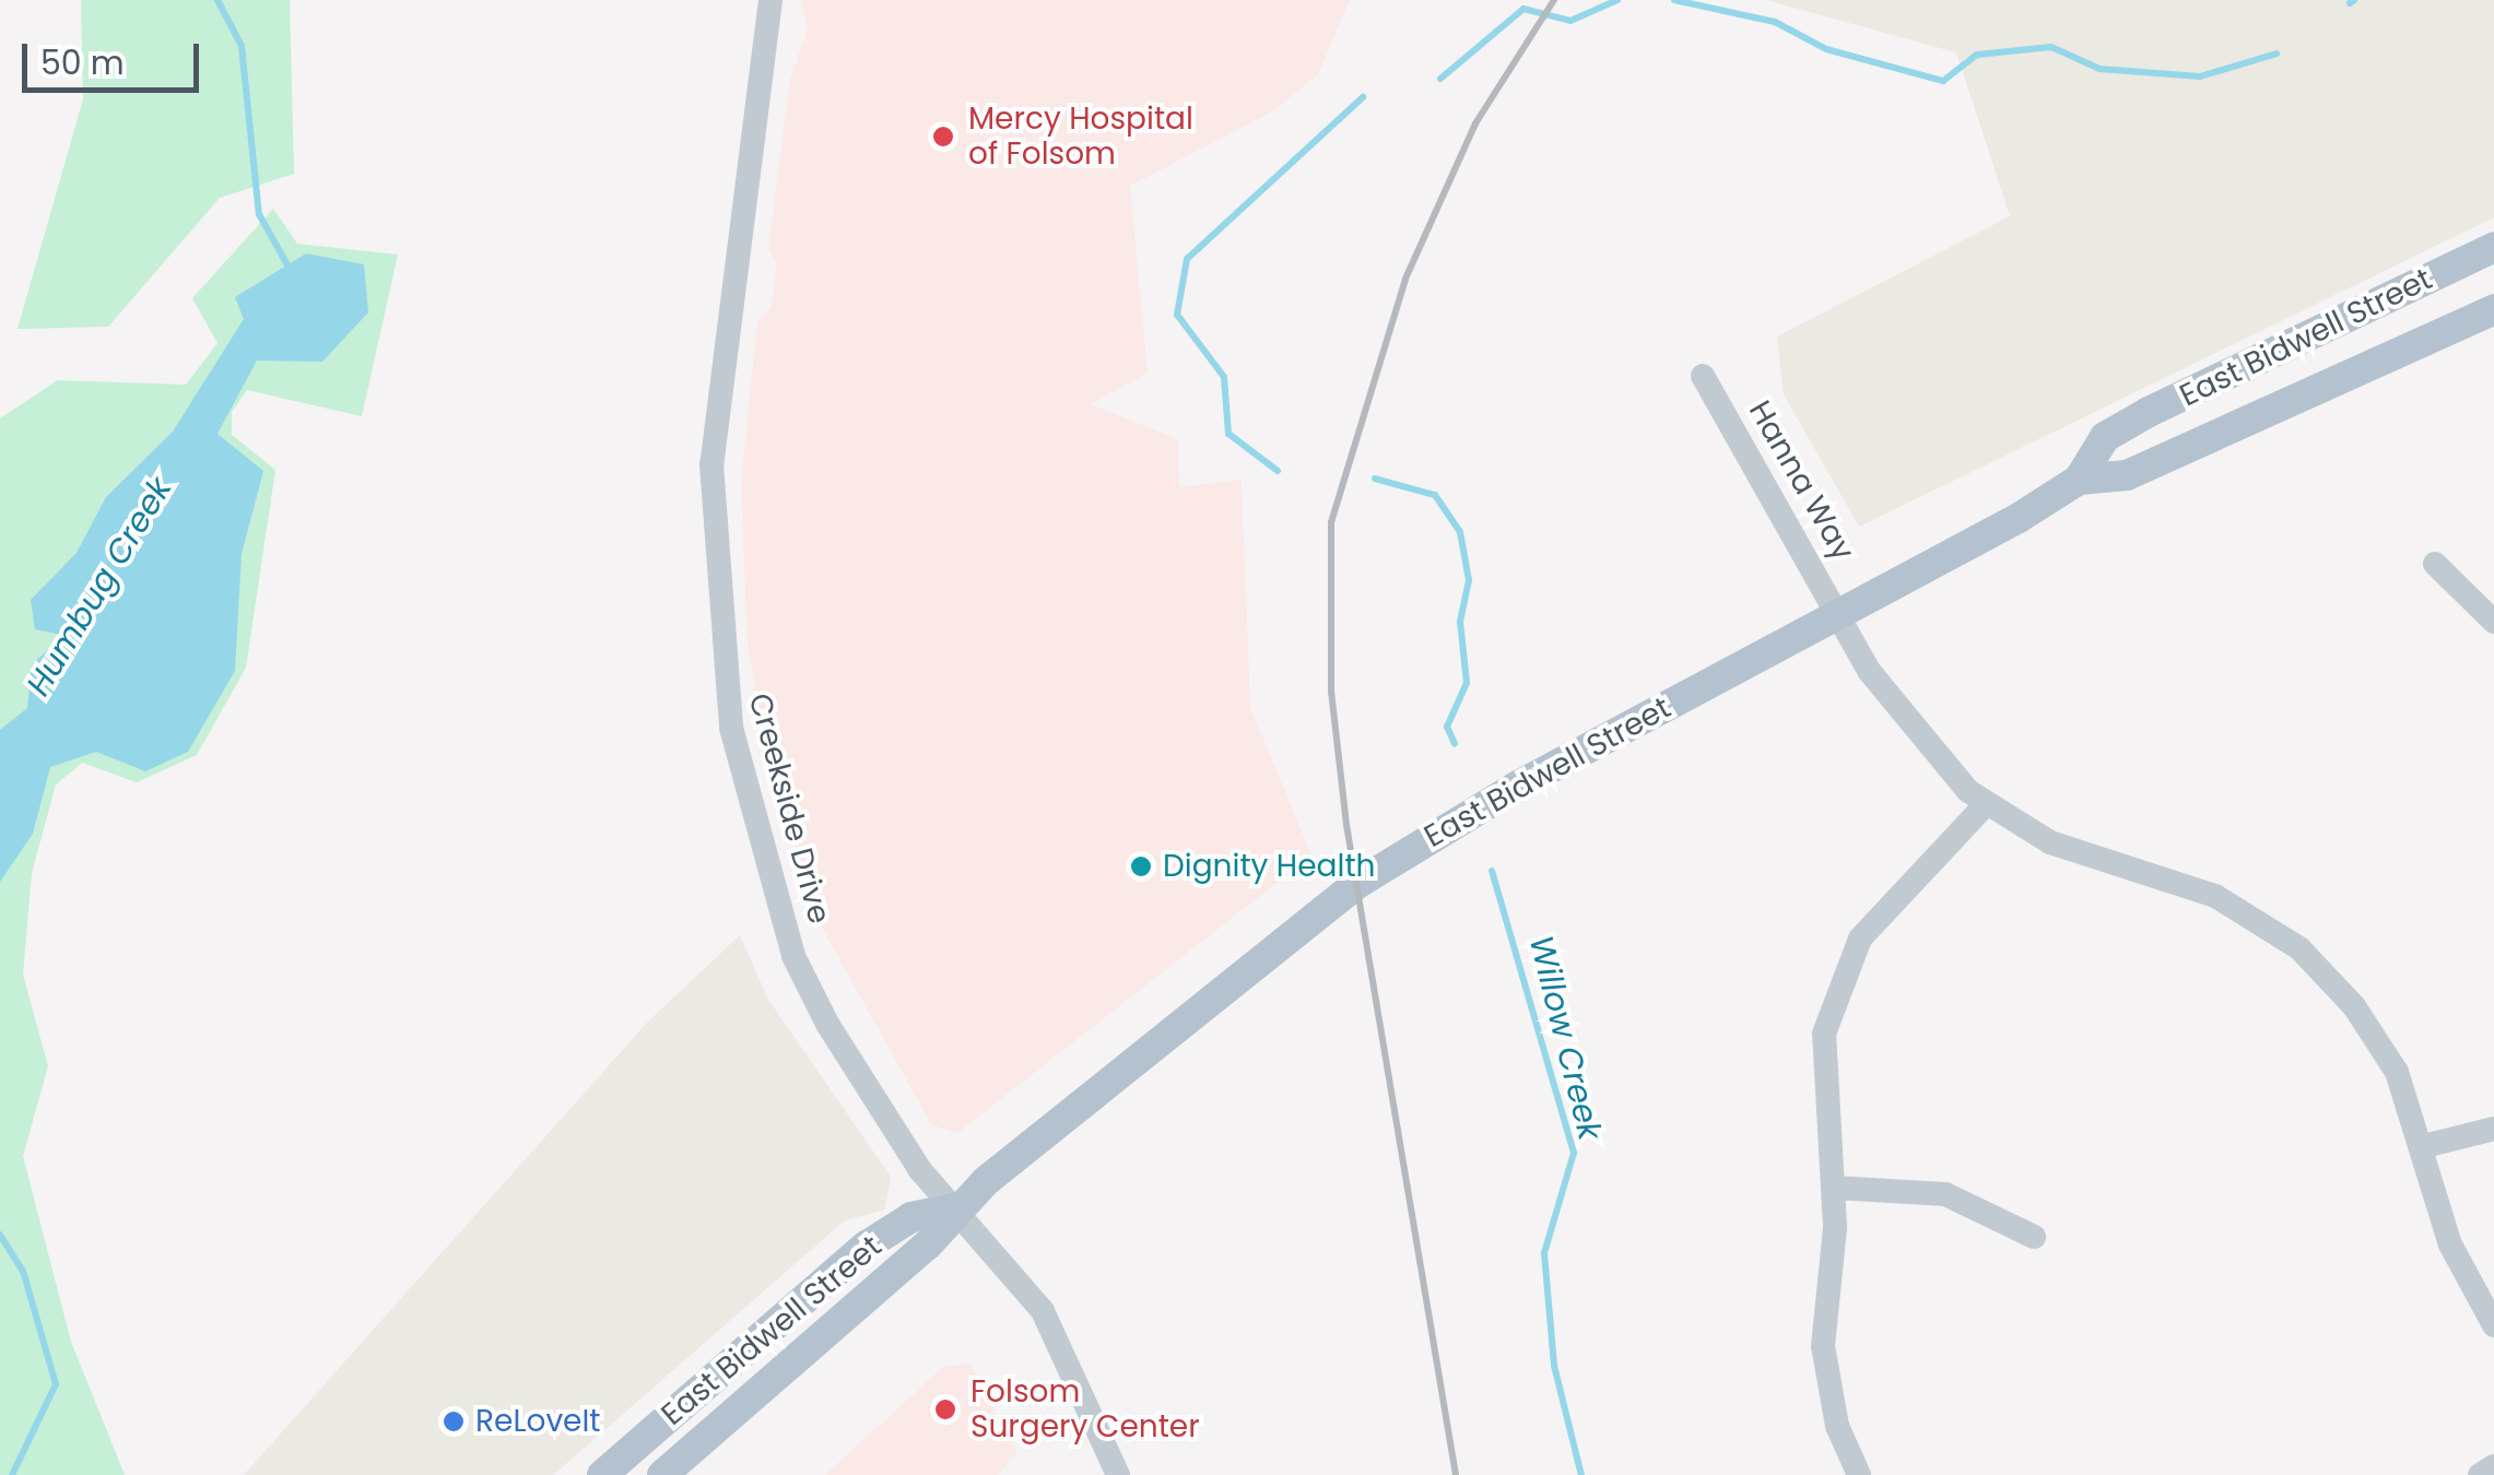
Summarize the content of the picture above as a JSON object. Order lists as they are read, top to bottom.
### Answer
{
  "streets": {
    "main road": ["East Bidwell Street"],
    "street": ["Hanna Way", "Creekside Drive"]
  },
  "crossings": [
    ["East Bidwell Street", "Hanna Way"],
    ["East Bidwell Street", "Creekside Drive"]
  ],
  "water": ["Humbug Creek", "Willow Creek"],
  "places": [
    "Mercy Hospital of Folsom",
    "Dignity Health",
    "Folsom Surgery Center",
    "ReLoveIt"
  ],
  "scale_bar": "50 m"
}
